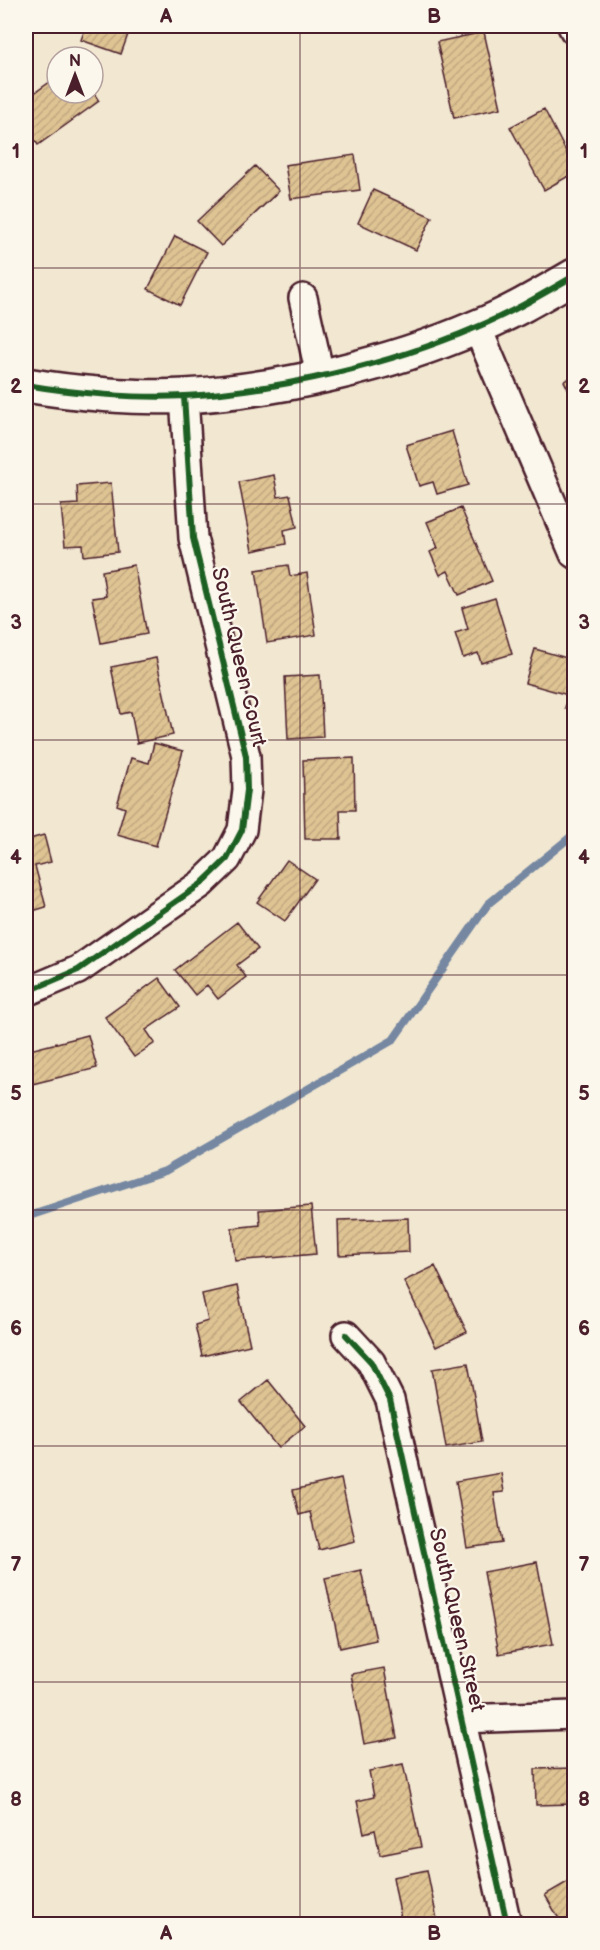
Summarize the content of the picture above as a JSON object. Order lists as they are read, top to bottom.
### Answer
{
  "streets": {
    "street": ["South Queen Court", "South Queen Street"]
  },
  "north": "top",
  "grid": {
    "columns": ["A", "B"],
    "rows": [
      "1",
      "2",
      "3",
      "4",
      "5",
      "6",
      "7",
      "8"
    ]
  }
}
